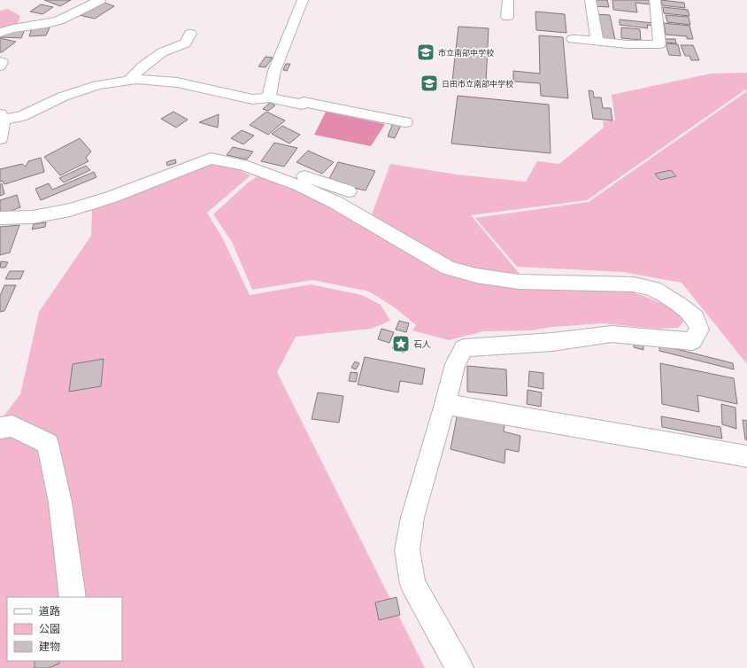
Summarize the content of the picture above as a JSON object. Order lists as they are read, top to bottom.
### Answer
{
  "places": {
    "school or university": ["市立南部中学校", "日田市立南部中学校"],
    "place": ["石人"]
  },
  "legend": ["道路", "公園", "建物"]
}
